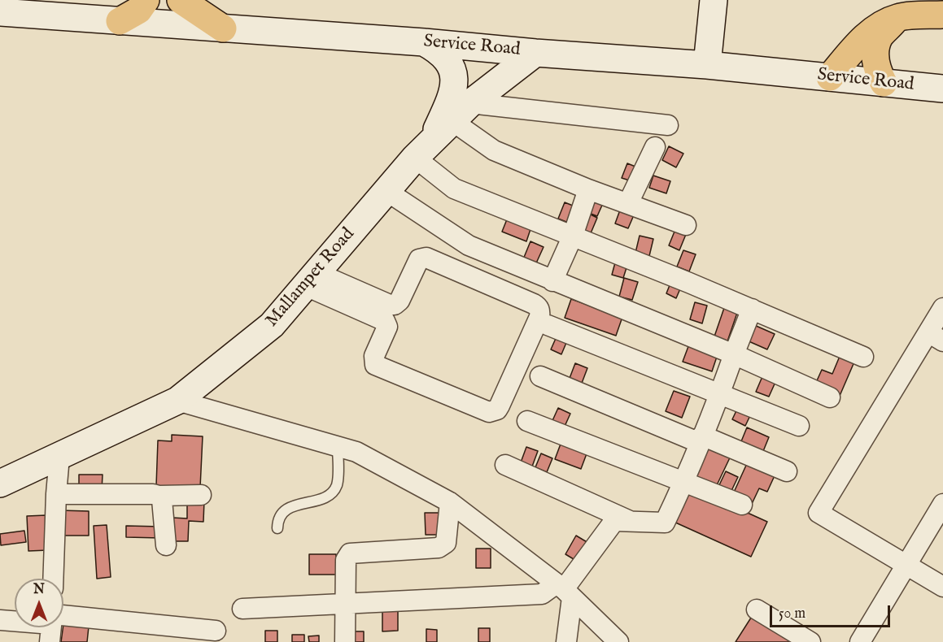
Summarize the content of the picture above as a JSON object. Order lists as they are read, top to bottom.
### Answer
{
  "streets": {
    "main road": ["Service Road", "Mallampet Road"]
  },
  "crossings": [
    ["Service Road", "Mallampet Road"]
  ],
  "scale_bar": "50 m",
  "north": "top"
}
